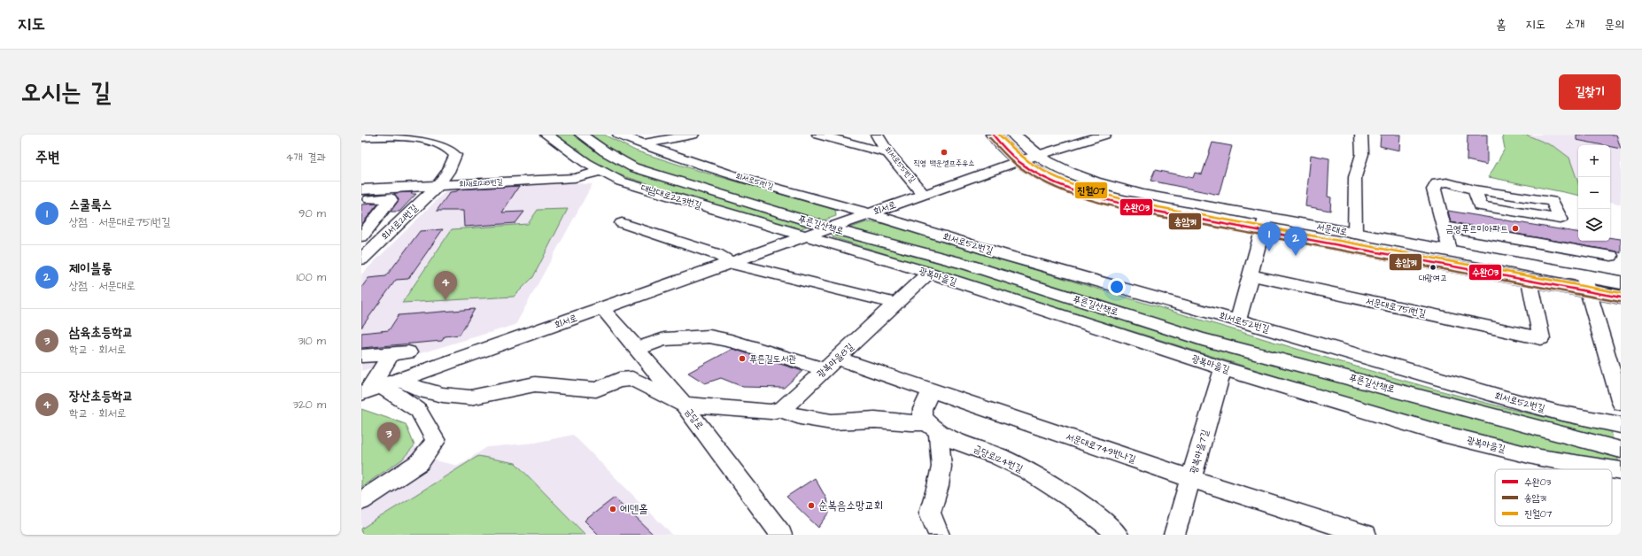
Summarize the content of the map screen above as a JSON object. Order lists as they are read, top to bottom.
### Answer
{
  "streets": {
    "main road": ["서문대로"],
    "street": [
      "회서로55번길",
      "회서로51번길",
      "회재로1218번길",
      "대남대로223번길",
      "회서로",
      "회서로21번길",
      "푸른길산책로",
      "회서로52번길",
      "광복마을길",
      "서문대로751번길",
      "광복마을8길",
      "금당로",
      "서문대로749번나길",
      "광복마을7길",
      "금당로124번길"
    ]
  },
  "crossings": [
    ["회서로55번길", "회서로"],
    ["회서로51번길", "회서로"],
    ["회서로51번길", "회서로52번길"],
    ["회재로1218번길", "대남대로223번길"],
    ["회재로1218번길", "회서로21번길"],
    ["대남대로223번길", "회서로"],
    ["대남대로223번길", "광복마을길"],
    ["회서로", "푸른길산책로"],
    ["회서로", "서문대로"],
    ["회서로", "회서로52번길"],
    ["회서로", "광복마을길"],
    ["회서로", "금당로"],
    ["서문대로", "서문대로751번길"],
    ["광복마을길", "광복마을8길"],
    ["광복마을길", "광복마을7길"],
    ["광복마을8길", "서문대로749번나길"],
    ["금당로", "서문대로749번나길"],
    ["서문대로749번나길", "광복마을7길"]
  ],
  "places": [
    "직영 백운셀프주유소",
    "금영푸르미아파트",
    "대광여고",
    "푸른길도서관",
    "순복음소망교회",
    "에덴홀"
  ],
  "lines": ["transit line 수완03", "transit line 진월07", "transit line 송암31"],
  "legend": ["수완03", "송암31", "진월07"],
  "page": {
    "header": "지도",
    "nav": [
      "홈",
      "지도",
      "소개",
      "문의"
    ],
    "buttons": "길찾기",
    "title": "오시는 길",
    "heading": ["주변", "4개 결과"],
    "map_buttons": ["+", "−"],
    "list": [
      {
        "mark": "1",
        "name": "스쿨룩스",
        "note": "상점 · 서문대로751번길",
        "value": "90 m"
      },
      {
        "mark": "2",
        "name": "제이블롱",
        "note": "상점 · 서문대로",
        "value": "100 m"
      },
      {
        "mark": "3",
        "name": "삼육초등학교",
        "note": "학교 · 회서로",
        "value": "310 m"
      },
      {
        "mark": "4",
        "name": "장산초등학교",
        "note": "학교 · 회서로",
        "value": "320 m"
      }
    ],
    "pins": [
      "1",
      "2",
      "4",
      "3"
    ]
  }
}
